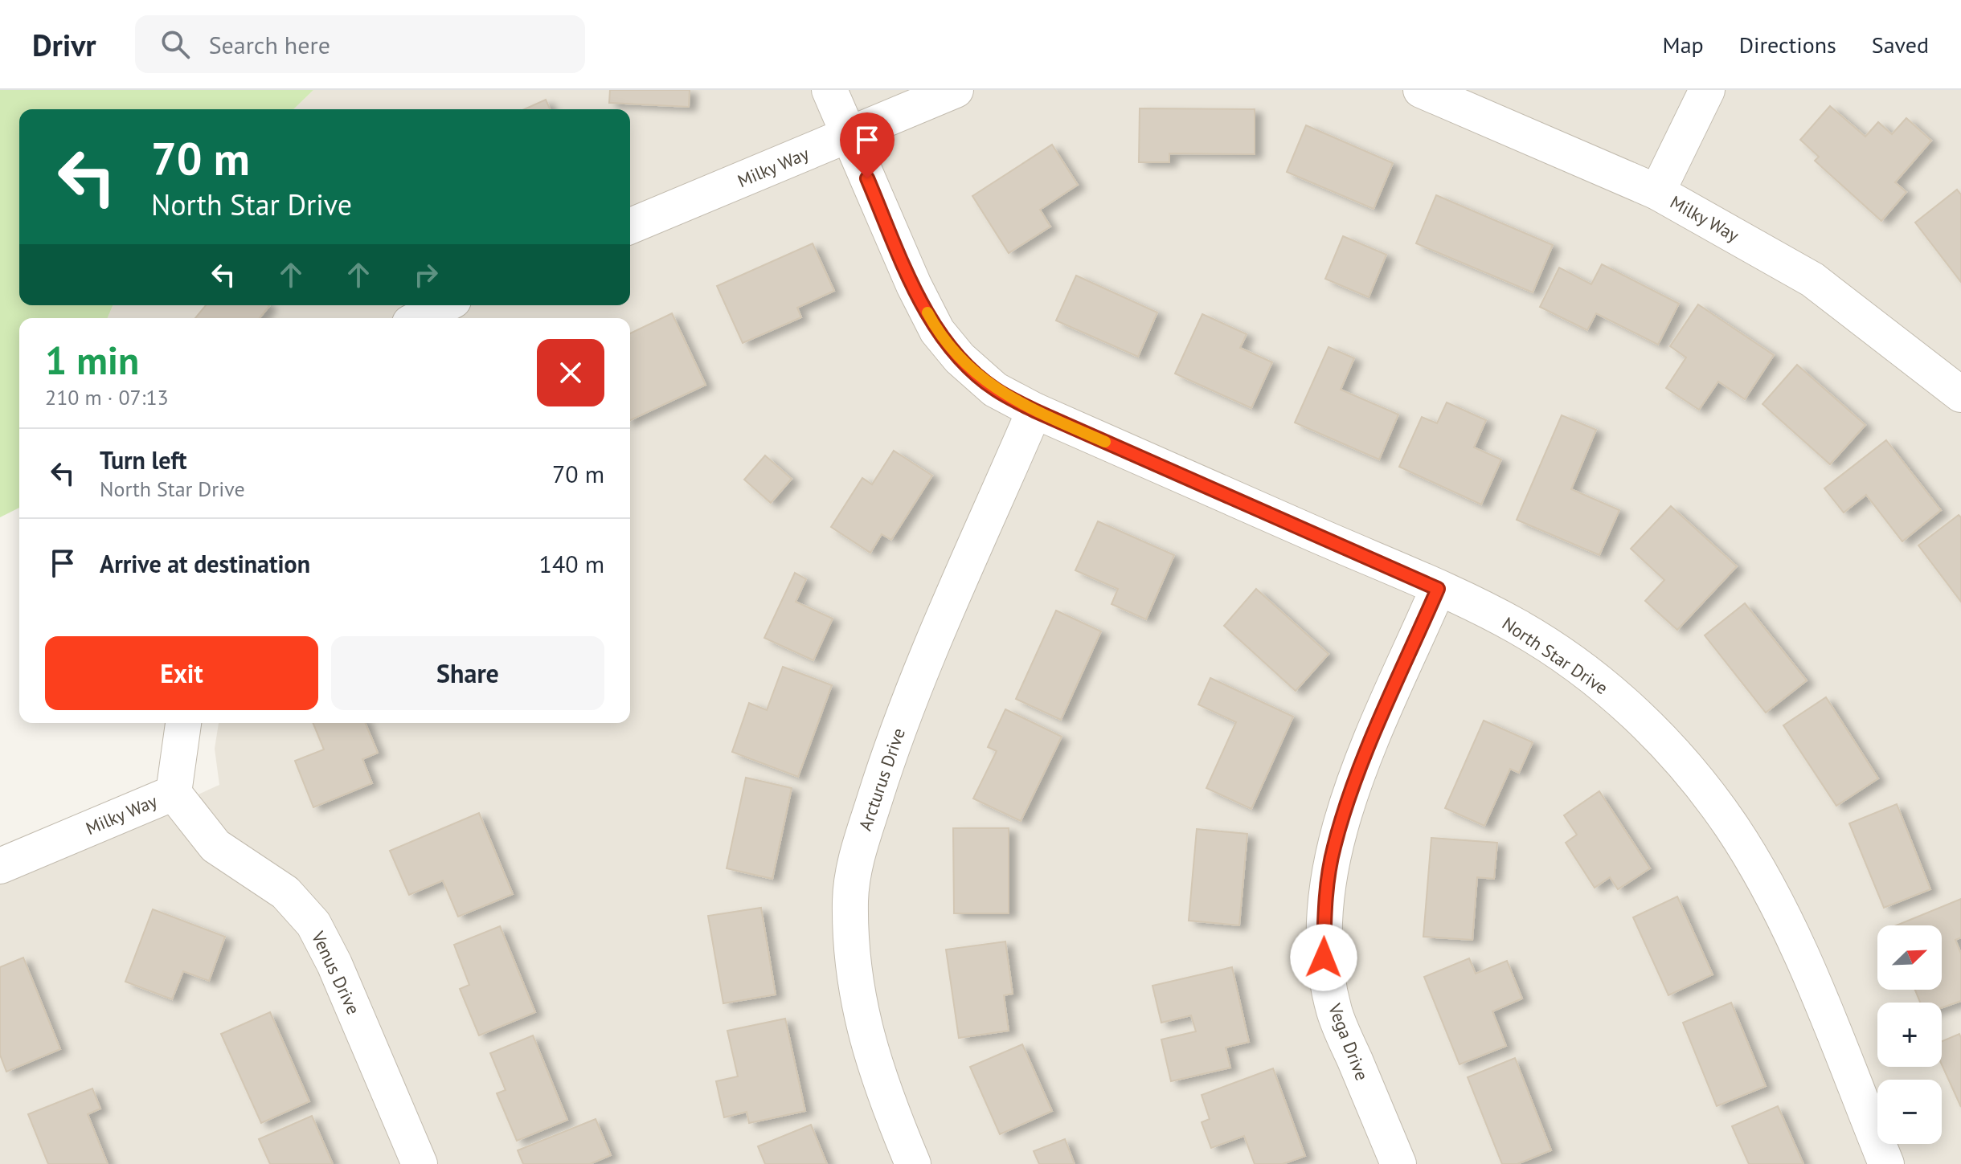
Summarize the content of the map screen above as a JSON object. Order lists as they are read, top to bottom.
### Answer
{
  "streets": {
    "street": [
      "Milky Way",
      "North Star Drive",
      "Arcturus Drive",
      "Venus Drive",
      "Vega Drive"
    ]
  },
  "crossings": [
    ["Milky Way", "North Star Drive"],
    ["Milky Way", "Venus Drive"],
    ["North Star Drive", "Arcturus Drive"],
    ["North Star Drive", "Vega Drive"]
  ],
  "north": "top right",
  "page": {
    "header": "Drivr",
    "search": "Search here",
    "nav": ["Map", "Directions", "Saved"],
    "turn": ["70 m", "North Star Drive"],
    "heading": ["1 min", "210 m · 07:13"],
    "list": [
      {
        "name": "Turn left",
        "note": "North Star Drive",
        "value": "70 m"
      },
      {
        "name": "Arrive at destination",
        "value": "140 m"
      }
    ],
    "buttons": ["Exit", "Share"],
    "map_buttons": ["+", "−"]
  }
}
